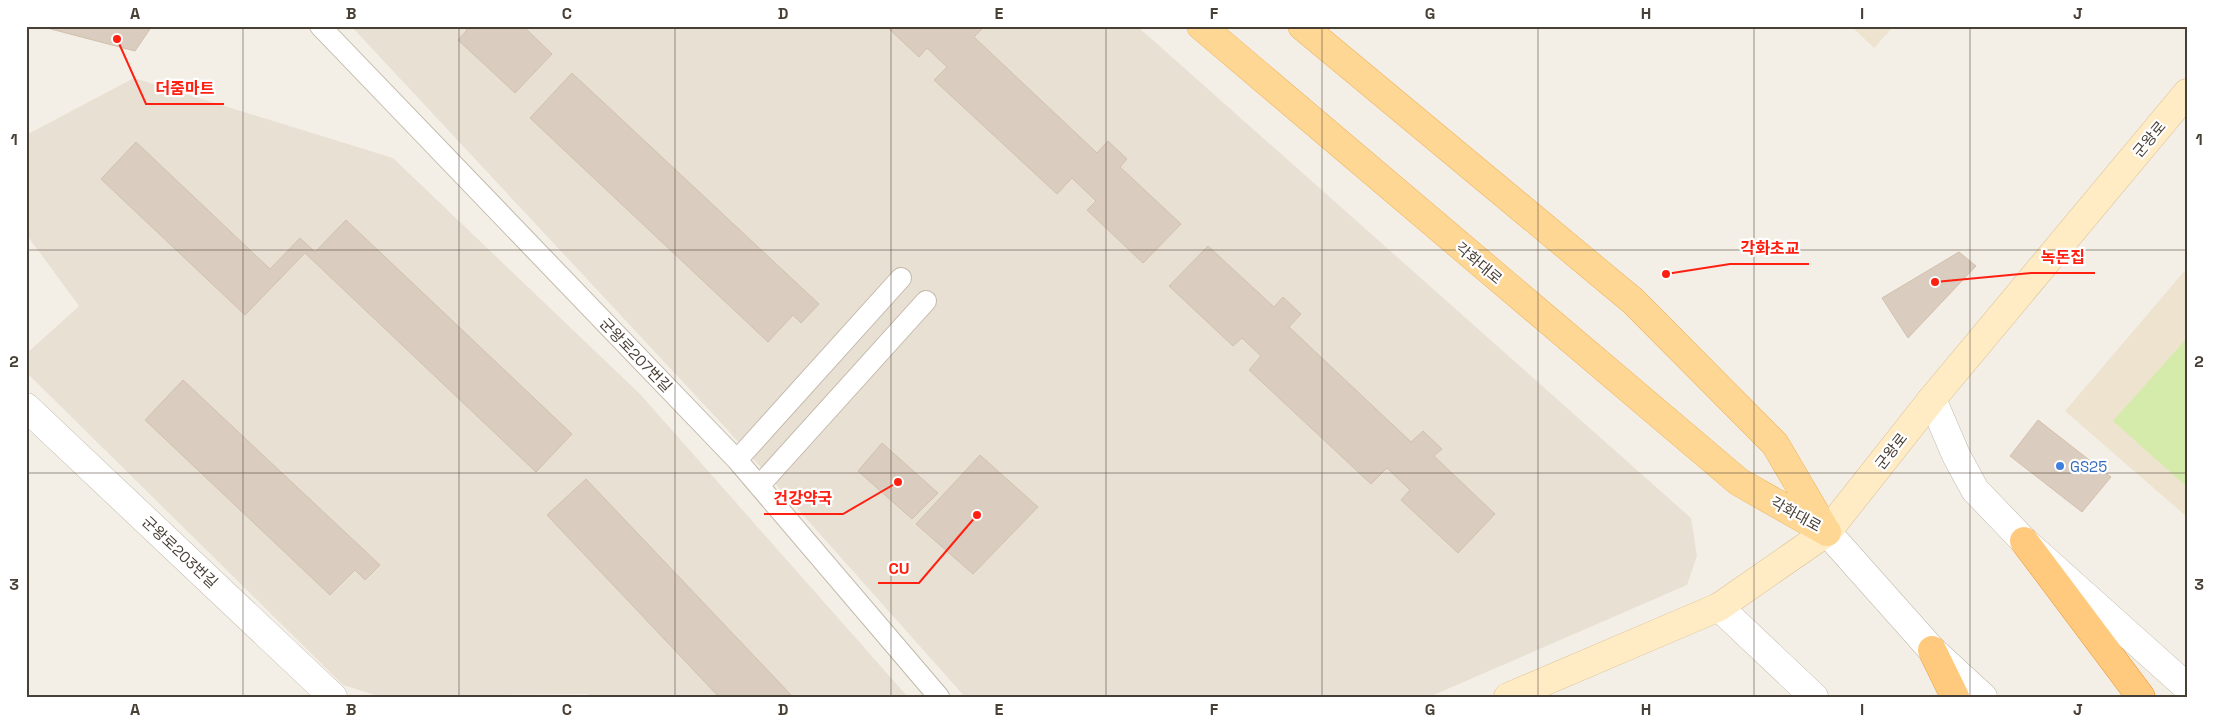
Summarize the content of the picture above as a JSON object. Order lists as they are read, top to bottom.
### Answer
{
  "streets": {
    "main road": ["군왕로", "각화대로"],
    "street": ["군왕로203번길"],
    "lane": ["군왕로207번길"]
  },
  "crossings": [
    ["군왕로", "각화대로"]
  ],
  "places": [
    "더줌마트",
    "각화초교",
    "녹돈집",
    "GS25",
    "건강약국",
    "CU"
  ],
  "grid": {
    "columns": [
      "A",
      "B",
      "C",
      "D",
      "E",
      "F",
      "G",
      "H",
      "I",
      "J"
    ],
    "rows": ["1", "2", "3"]
  }
}
